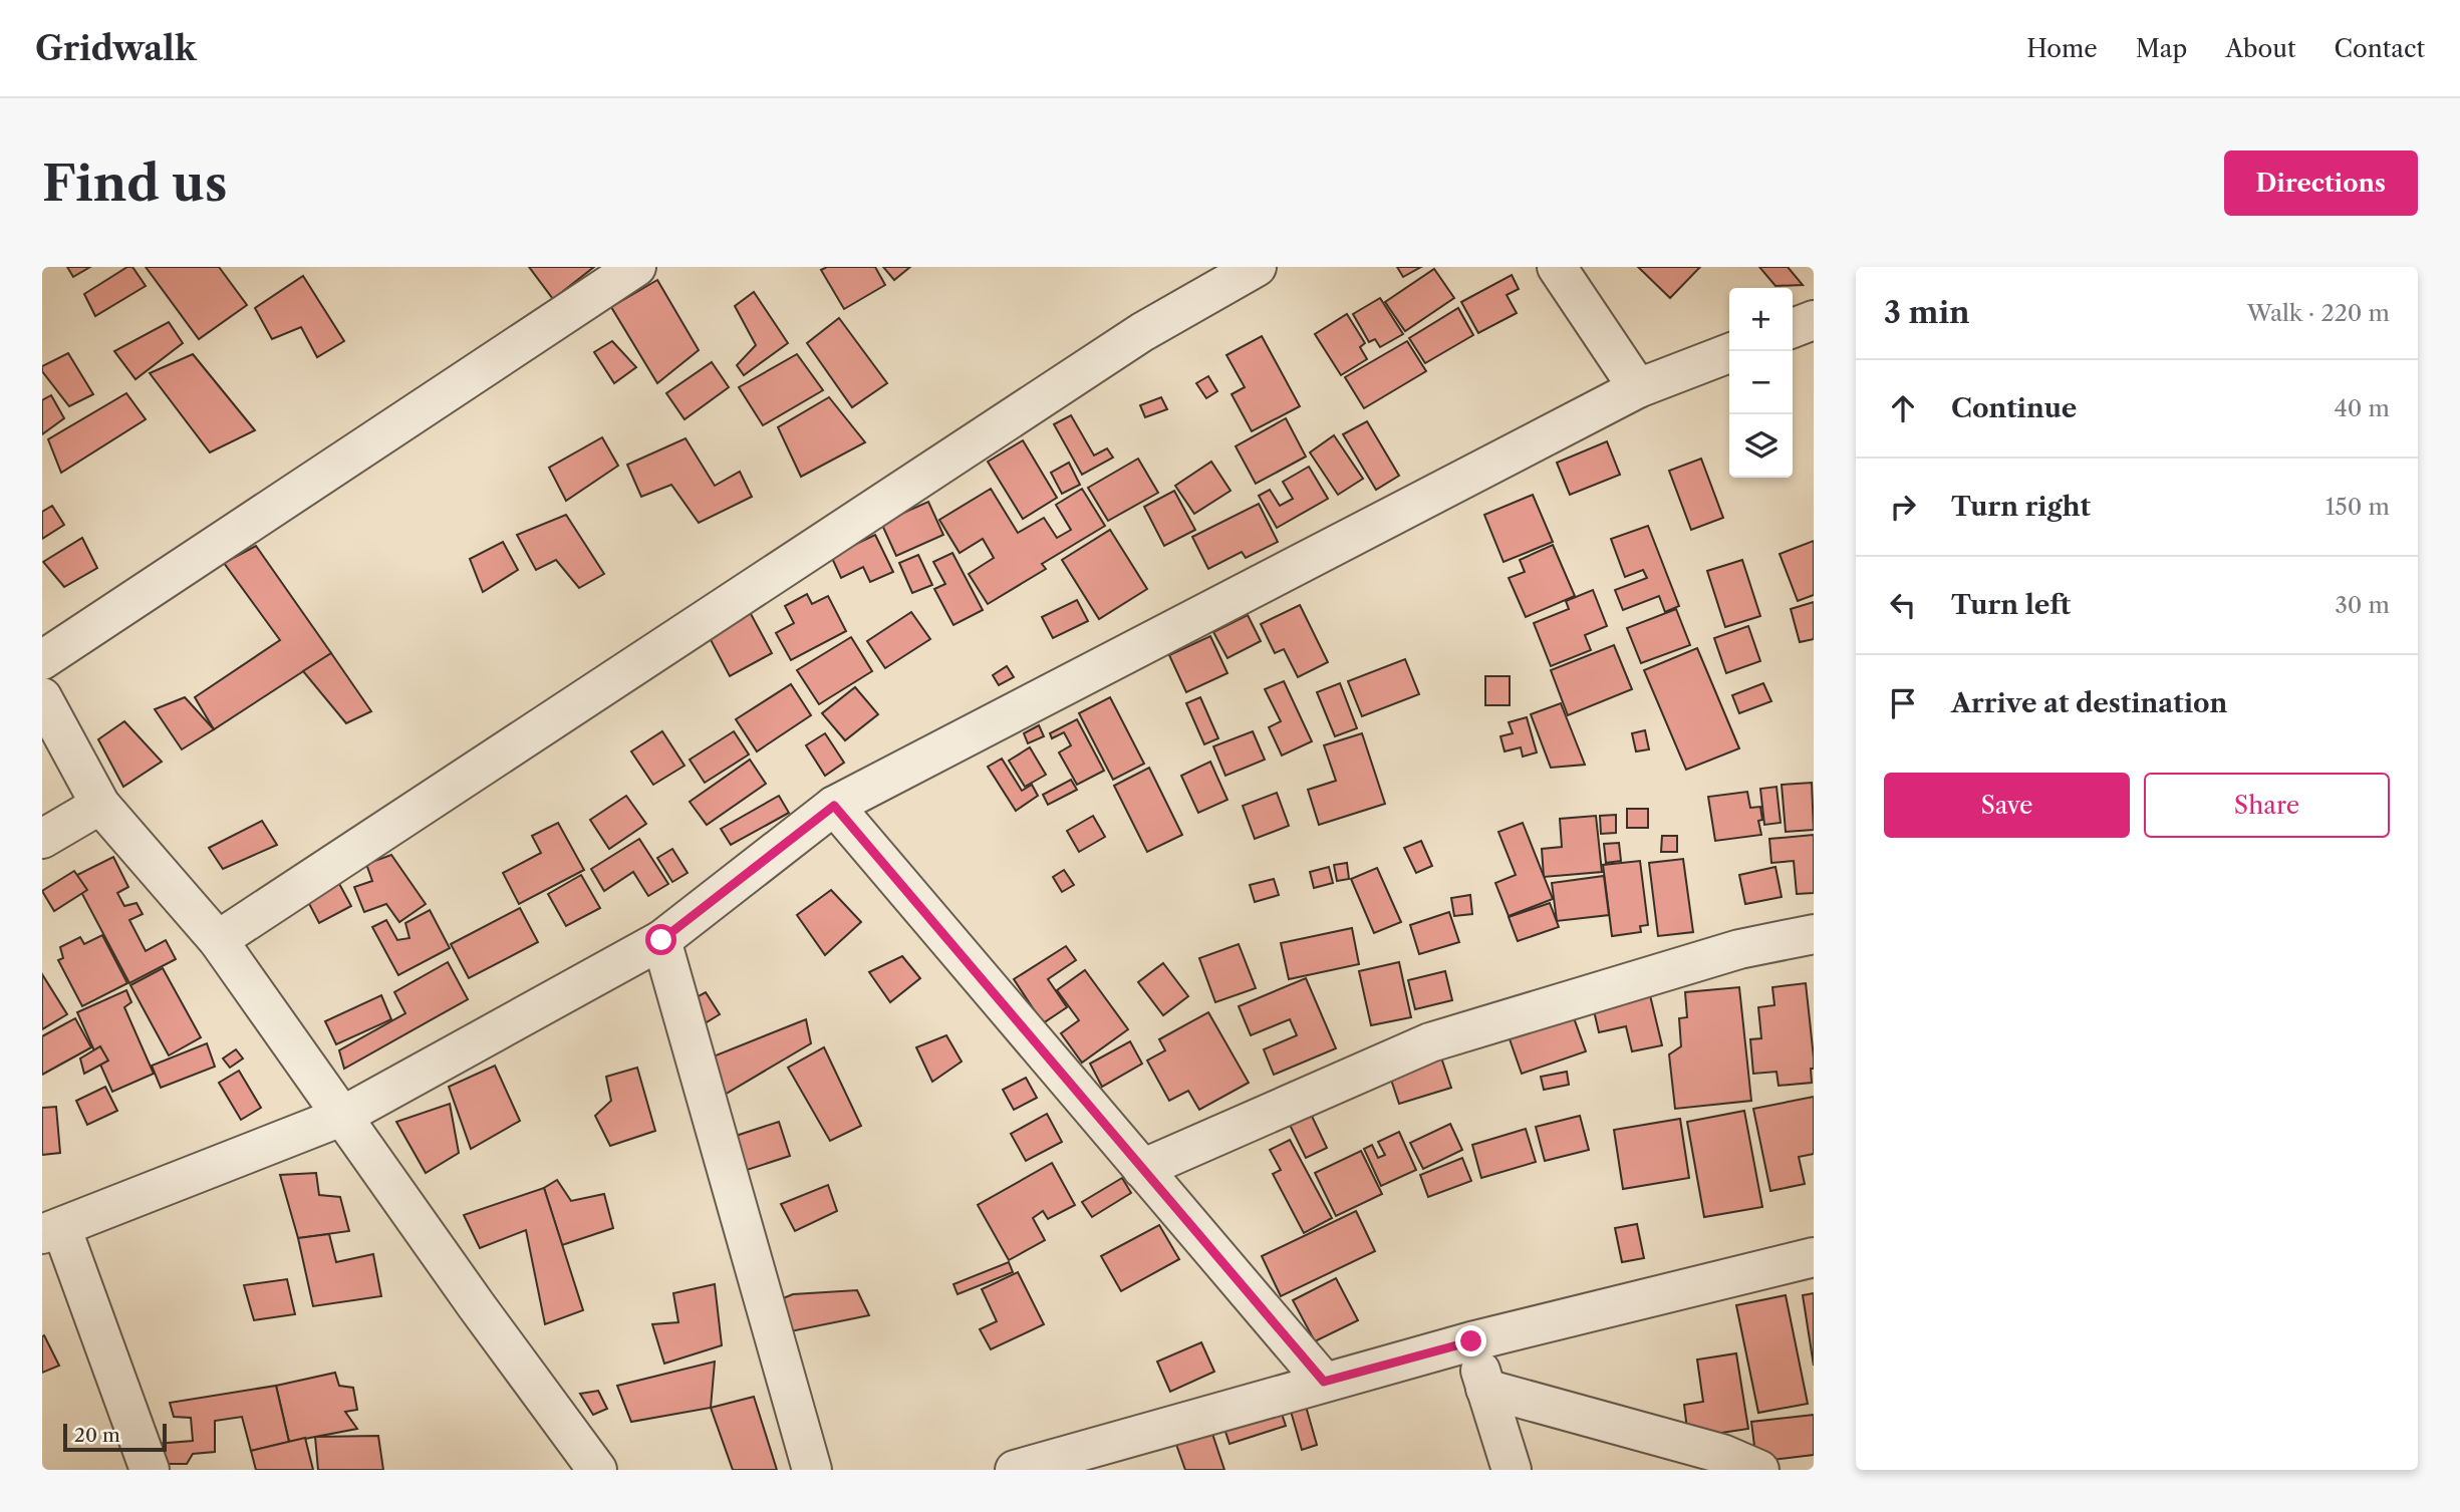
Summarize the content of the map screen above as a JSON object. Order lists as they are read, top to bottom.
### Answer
{
  "scale_bar": "20 m",
  "page": {
    "header": "Gridwalk",
    "nav": [
      "Home",
      "Map",
      "About",
      "Contact"
    ],
    "buttons": [
      "Directions",
      ["Save", "Share"]
    ],
    "title": "Find us",
    "heading": ["3 min", "Walk · 220 m"],
    "map_buttons": ["+", "−"],
    "list": [
      ["Continue", "40 m"],
      ["Turn right", "150 m"],
      ["Turn left", "30 m"],
      "Arrive at destination"
    ],
    "scale": "20 m"
  }
}
